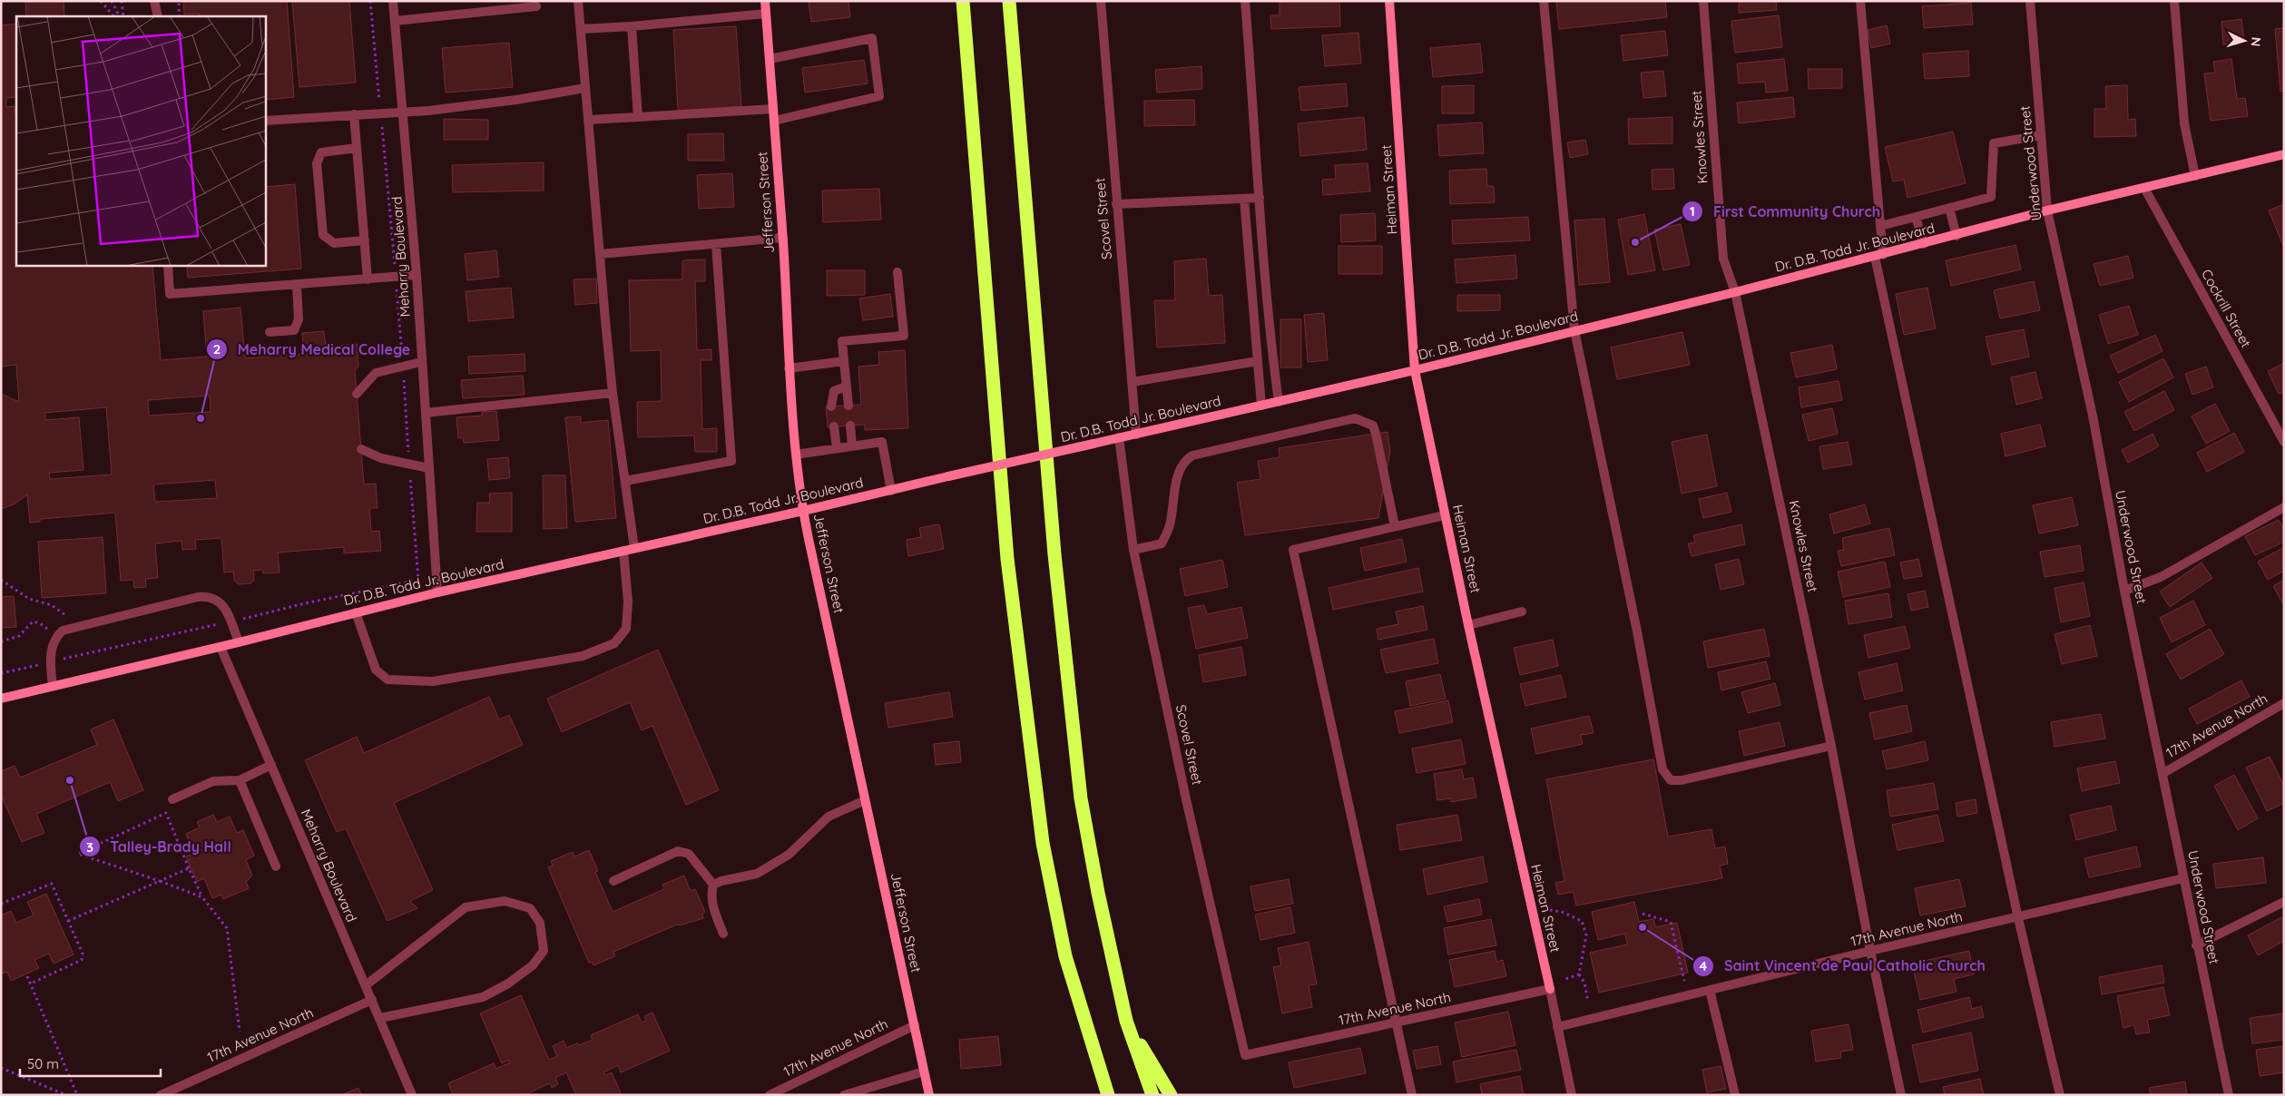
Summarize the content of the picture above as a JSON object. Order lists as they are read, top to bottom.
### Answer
{
  "streets": {
    "main road": ["Heiman Street", "Jefferson Street", "Dr. D.B. Todd Jr. Boulevard"],
    "street": [
      "Knowles Street",
      "Underwood Street",
      "Scovel Street",
      "Meharry Boulevard",
      "Cockrill Street",
      "17th Avenue North"
    ]
  },
  "crossings": [
    ["Knowles Street", "Dr. D.B. Todd Jr. Boulevard"],
    ["Knowles Street", "17th Avenue North"],
    ["Underwood Street", "Dr. D.B. Todd Jr. Boulevard"],
    ["Underwood Street", "17th Avenue North"],
    ["Heiman Street", "Dr. D.B. Todd Jr. Boulevard"],
    ["Heiman Street", "17th Avenue North"],
    ["Jefferson Street", "Dr. D.B. Todd Jr. Boulevard"],
    ["Jefferson Street", "17th Avenue North"],
    ["Scovel Street", "Dr. D.B. Todd Jr. Boulevard"],
    ["Scovel Street", "17th Avenue North"],
    ["Dr. D.B. Todd Jr. Boulevard", "Meharry Boulevard"],
    ["Dr. D.B. Todd Jr. Boulevard", "Cockrill Street"],
    ["Meharry Boulevard", "17th Avenue North"]
  ],
  "places": [
    "First Community Church",
    "Meharry Medical College",
    "Talley-Brady Hall",
    "Saint Vincent de Paul Catholic Church"
  ],
  "scale_bar": "50 m",
  "north": "right"
}
